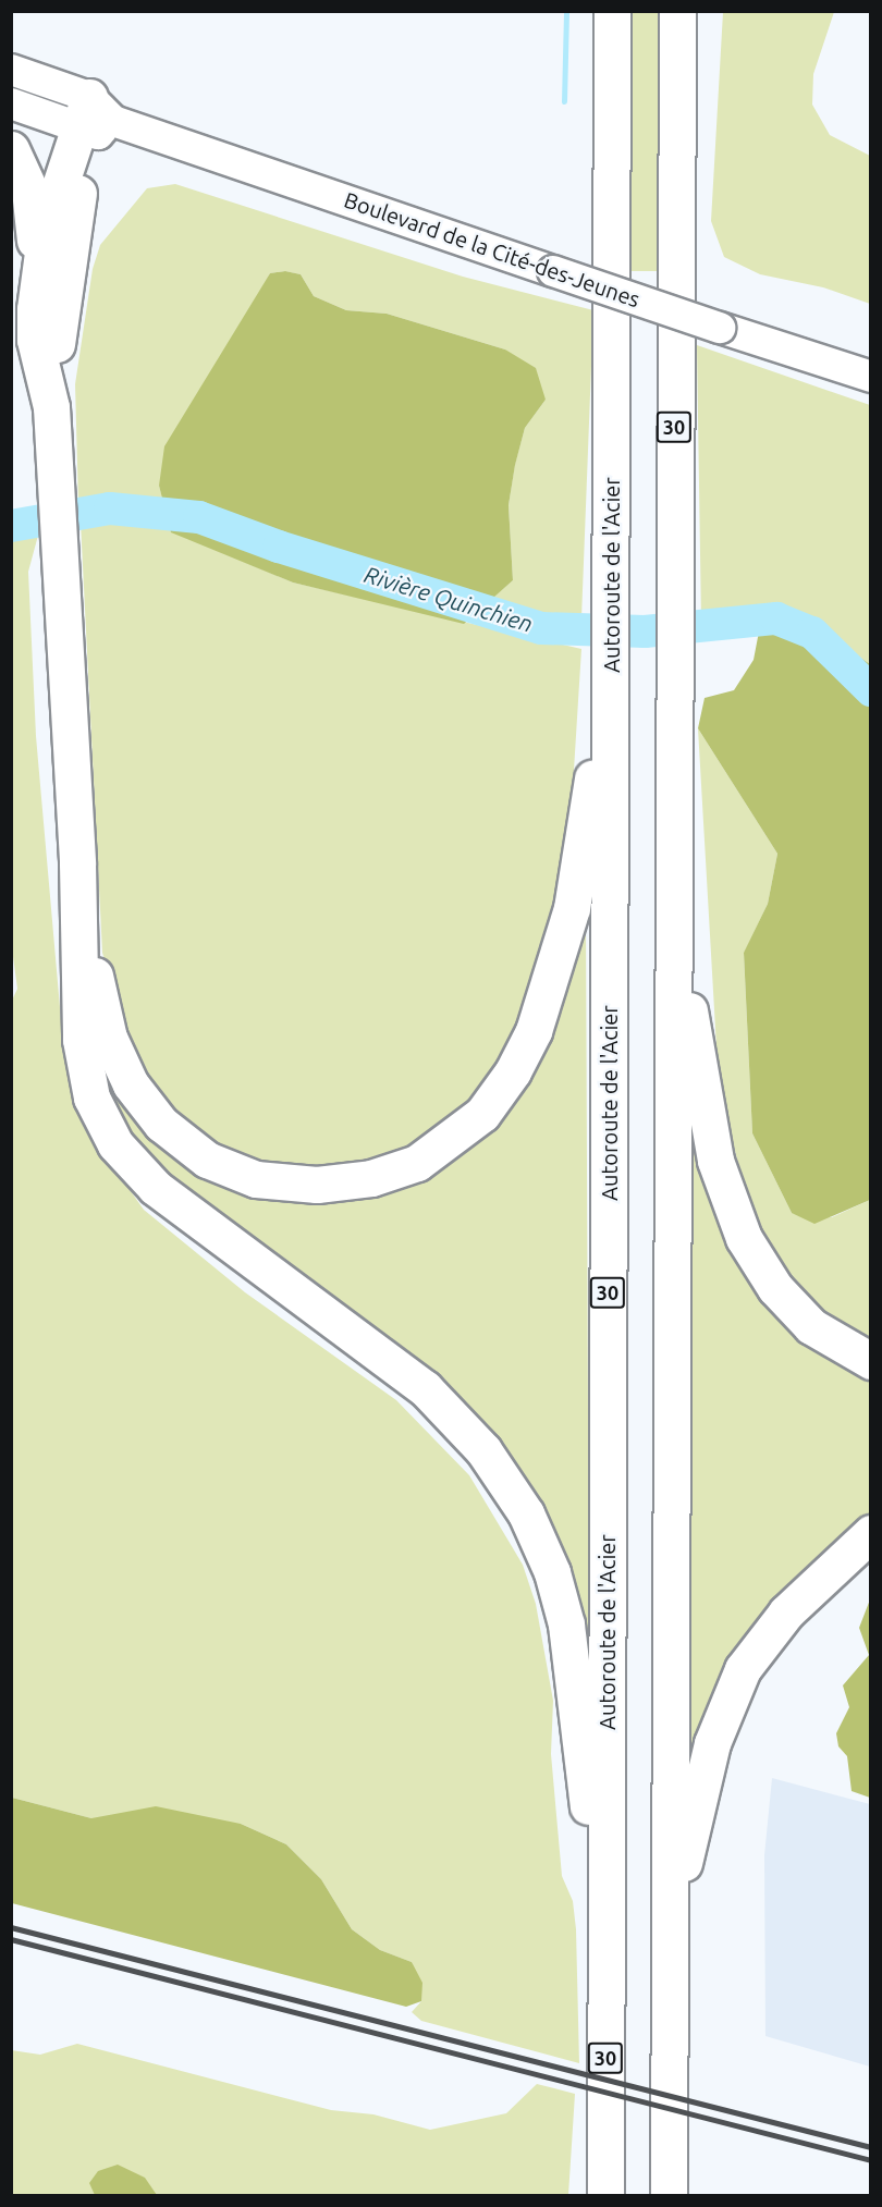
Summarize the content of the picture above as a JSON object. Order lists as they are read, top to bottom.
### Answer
{
  "streets": {
    "highway": ["30", "Autoroute de l'Acier"],
    "main road": ["Boulevard de la Cité-des-Jeunes"]
  },
  "water": ["Rivière Quinchien"]
}
